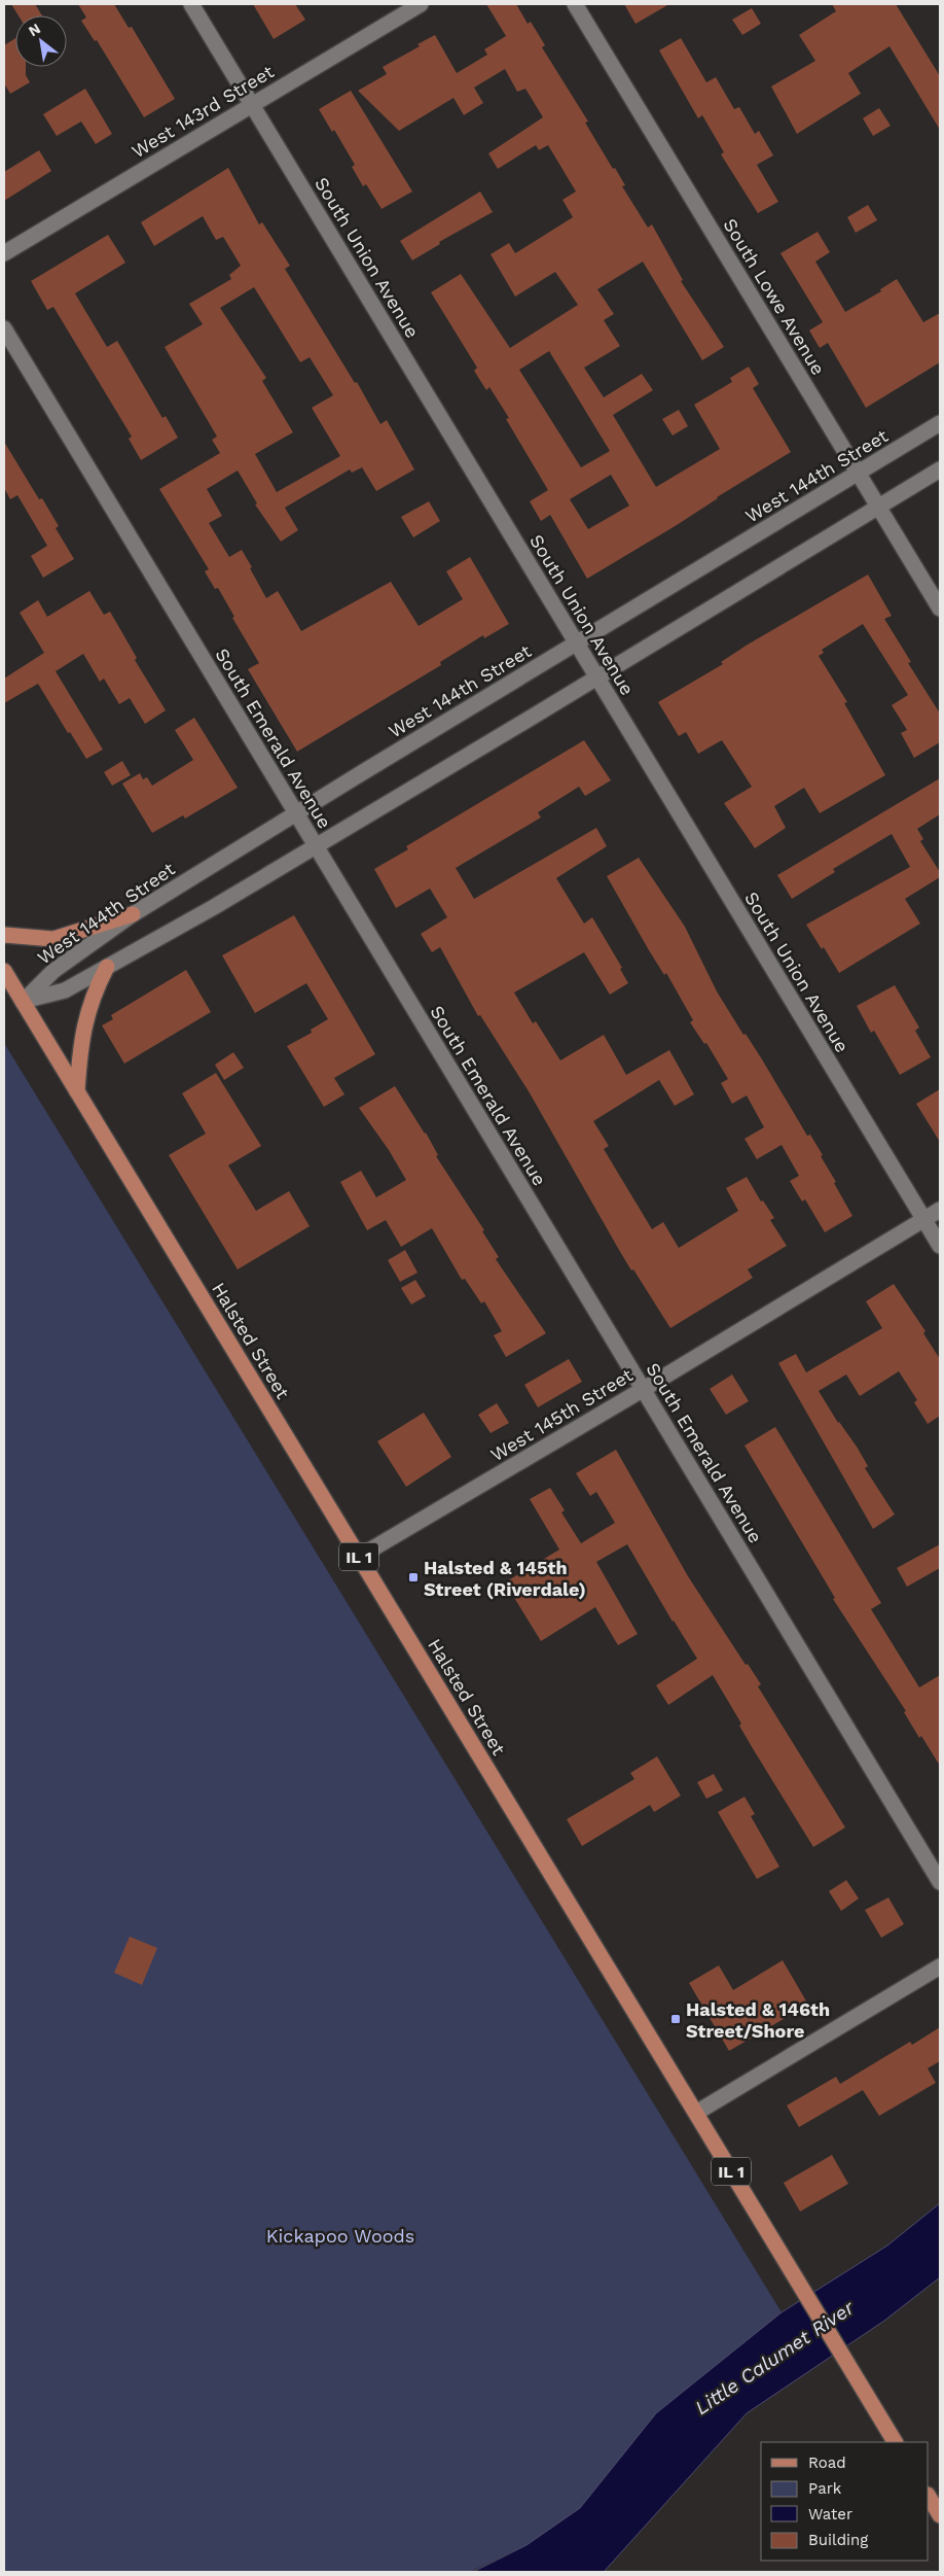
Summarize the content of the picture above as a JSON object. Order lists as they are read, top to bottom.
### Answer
{
  "streets": {
    "main road": ["Halsted Street", "IL 1"],
    "street": [
      "West 143rd Street",
      "South Union Avenue",
      "South Lowe Avenue",
      "West 144th Street",
      "South Emerald Avenue",
      "West 145th Street"
    ]
  },
  "crossings": [
    ["West 143rd Street", "South Union Avenue"],
    ["South Union Avenue", "West 144th Street"],
    ["South Union Avenue", "West 145th Street"],
    ["South Lowe Avenue", "West 144th Street"],
    ["West 144th Street", "South Emerald Avenue"],
    ["West 144th Street", "Halsted Street"],
    ["South Emerald Avenue", "West 145th Street"],
    ["Halsted Street", "West 145th Street"]
  ],
  "water": ["Little Calumet River"],
  "parks": ["Kickapoo Woods"],
  "places": {
    "transit": ["Halsted & 145th Street (Riverdale)", "Halsted & 146th Street/Shore"]
  },
  "legend": [
    "Road",
    "Park",
    "Water",
    "Building"
  ],
  "north": "top left"
}
